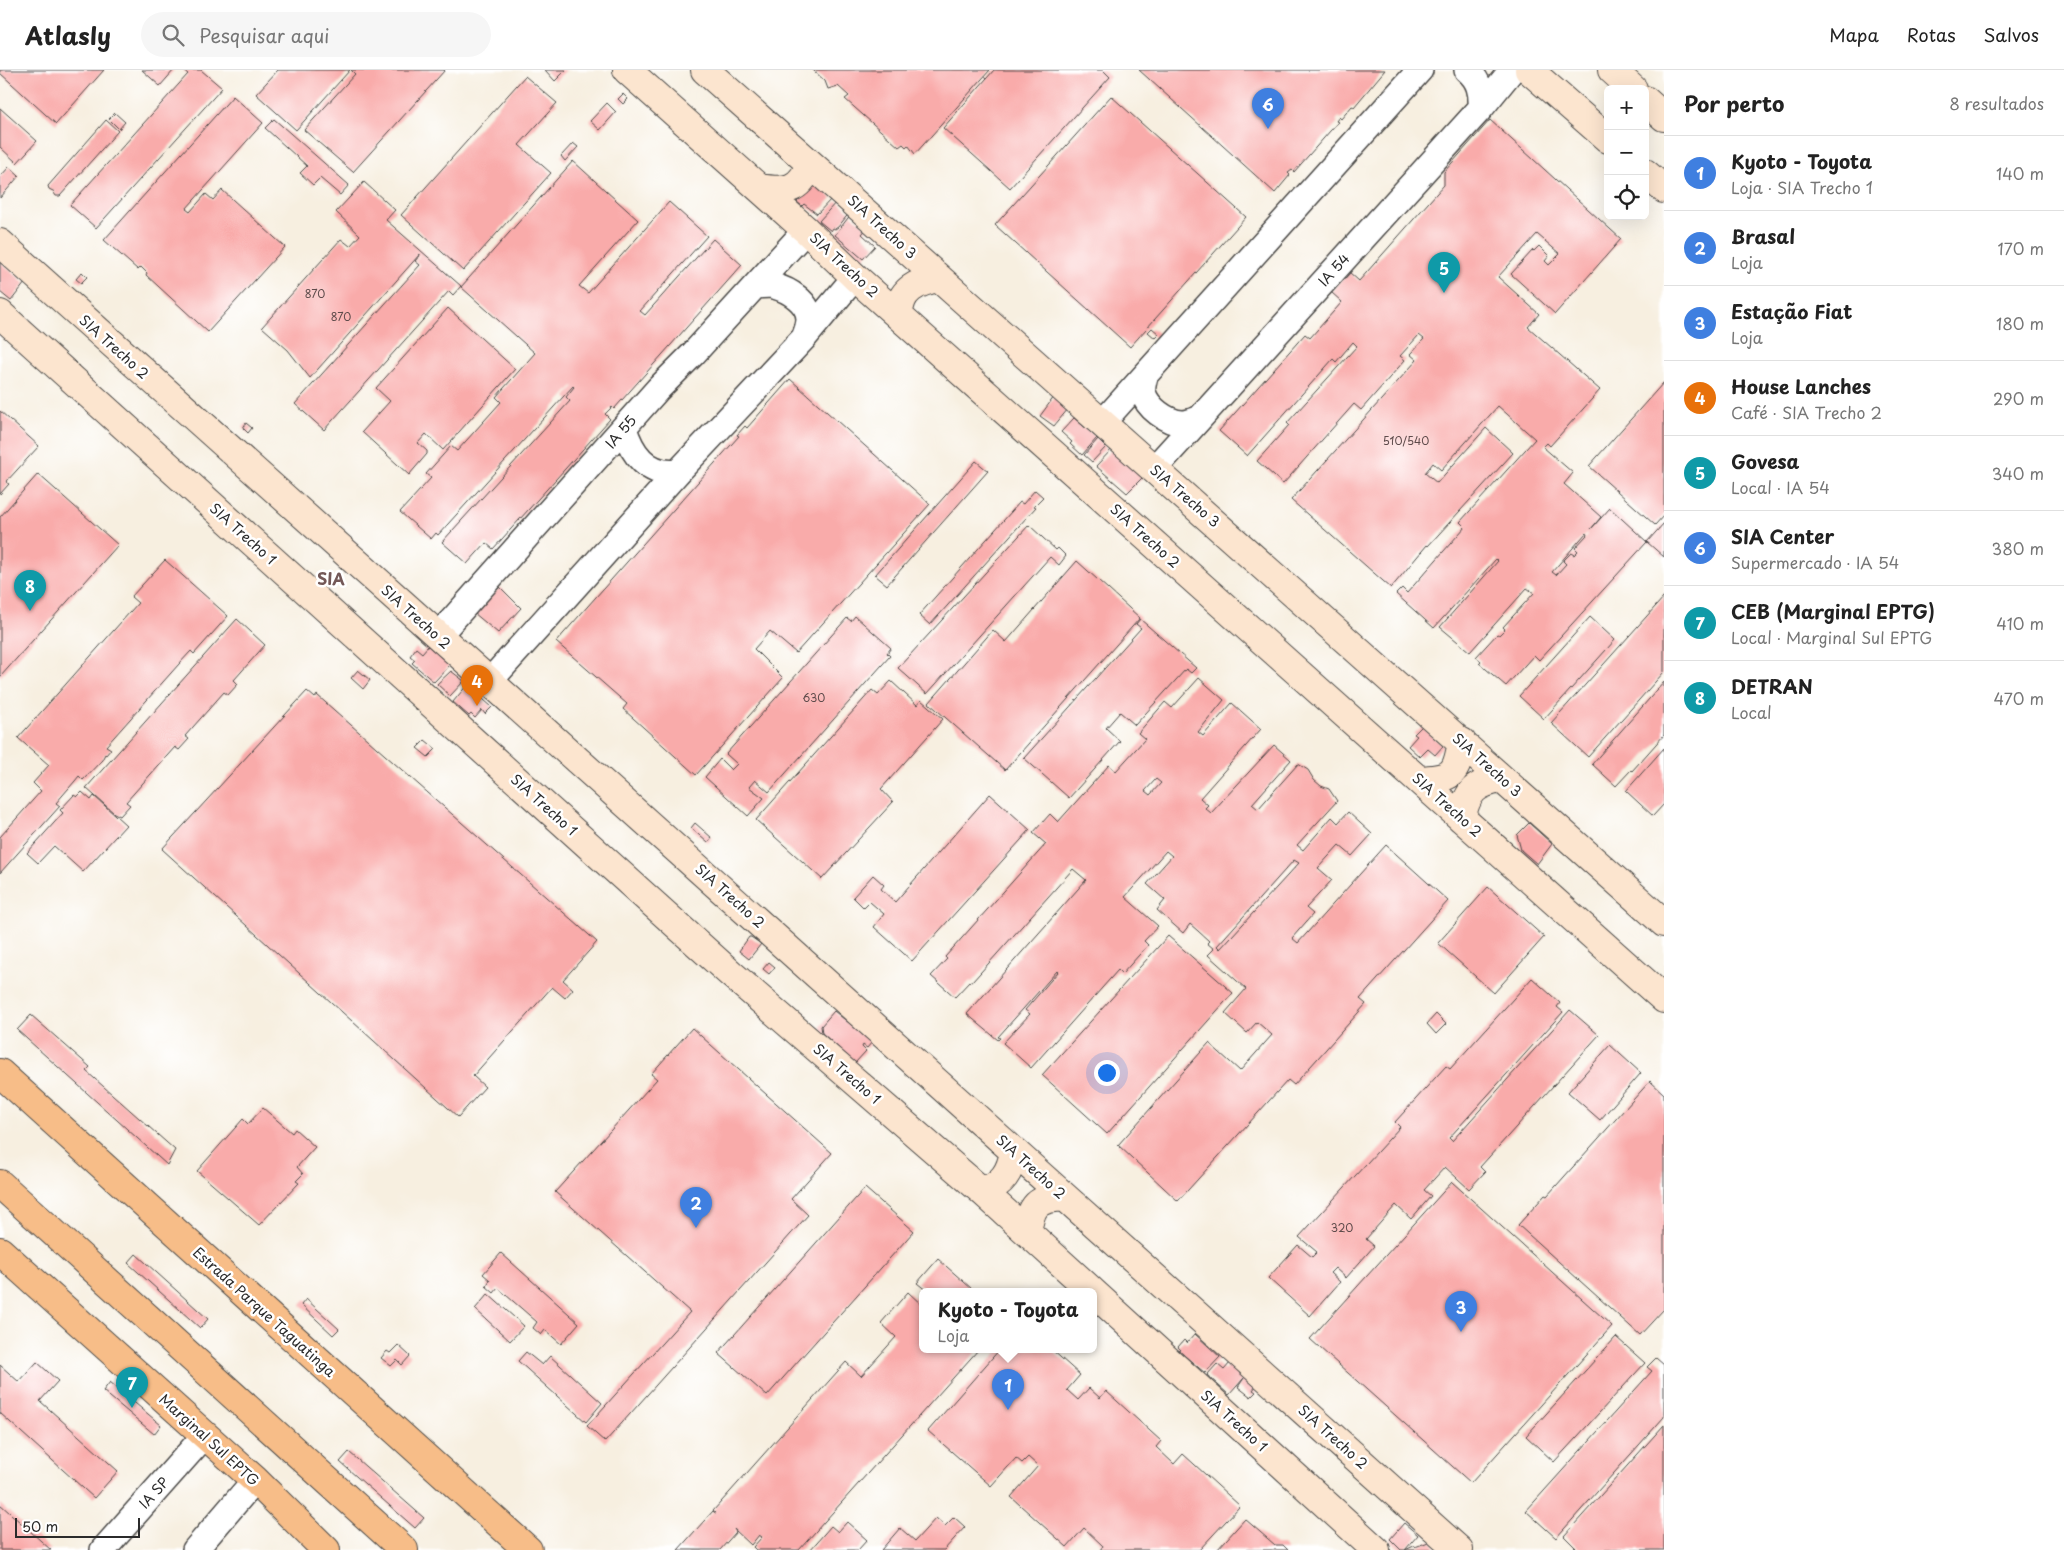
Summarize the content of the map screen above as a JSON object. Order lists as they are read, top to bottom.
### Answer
{
  "streets": {
    "main road": [
      "SIA Trecho 3",
      "SIA Trecho 2",
      "SIA Trecho 1",
      "Estrada Parque Taguatinga",
      "Marginal Sul EPTG"
    ],
    "street": ["IA 54", "IA 55", "IA SP"]
  },
  "crossings": [
    ["SIA Trecho 3", "IA 54"],
    ["SIA Trecho 2", "IA 55"],
    ["Marginal Sul EPTG", "IA SP"]
  ],
  "districts": ["SIA"],
  "house_numbers": [
    "870",
    "870",
    "510/540",
    "630",
    "320"
  ],
  "scale_bar": "50 m",
  "page": {
    "header": "Atlasly",
    "search": "Pesquisar aqui",
    "nav": ["Mapa", "Rotas", "Salvos"],
    "heading": ["Por perto", "8 resultados"],
    "map_buttons": ["+", "−"],
    "pins": [
      "6",
      "5",
      "8",
      "4",
      "2",
      "3",
      "7",
      "1"
    ],
    "list": [
      {
        "mark": "1",
        "name": "Kyoto - Toyota",
        "note": "Loja · SIA Trecho 1",
        "value": "140 m"
      },
      {
        "mark": "2",
        "name": "Brasal",
        "note": "Loja",
        "value": "170 m"
      },
      {
        "mark": "3",
        "name": "Estação Fiat",
        "note": "Loja",
        "value": "180 m"
      },
      {
        "mark": "4",
        "name": "House Lanches",
        "note": "Café · SIA Trecho 2",
        "value": "290 m"
      },
      {
        "mark": "5",
        "name": "Govesa",
        "note": "Local · IA 54",
        "value": "340 m"
      },
      {
        "mark": "6",
        "name": "SIA Center",
        "note": "Supermercado · IA 54",
        "value": "380 m"
      },
      {
        "mark": "7",
        "name": "CEB (Marginal EPTG)",
        "note": "Local · Marginal Sul EPTG",
        "value": "410 m"
      },
      {
        "mark": "8",
        "name": "DETRAN",
        "note": "Local",
        "value": "470 m"
      }
    ],
    "popup": ["Kyoto - Toyota", "Loja"],
    "scale": "50 m"
  }
}
